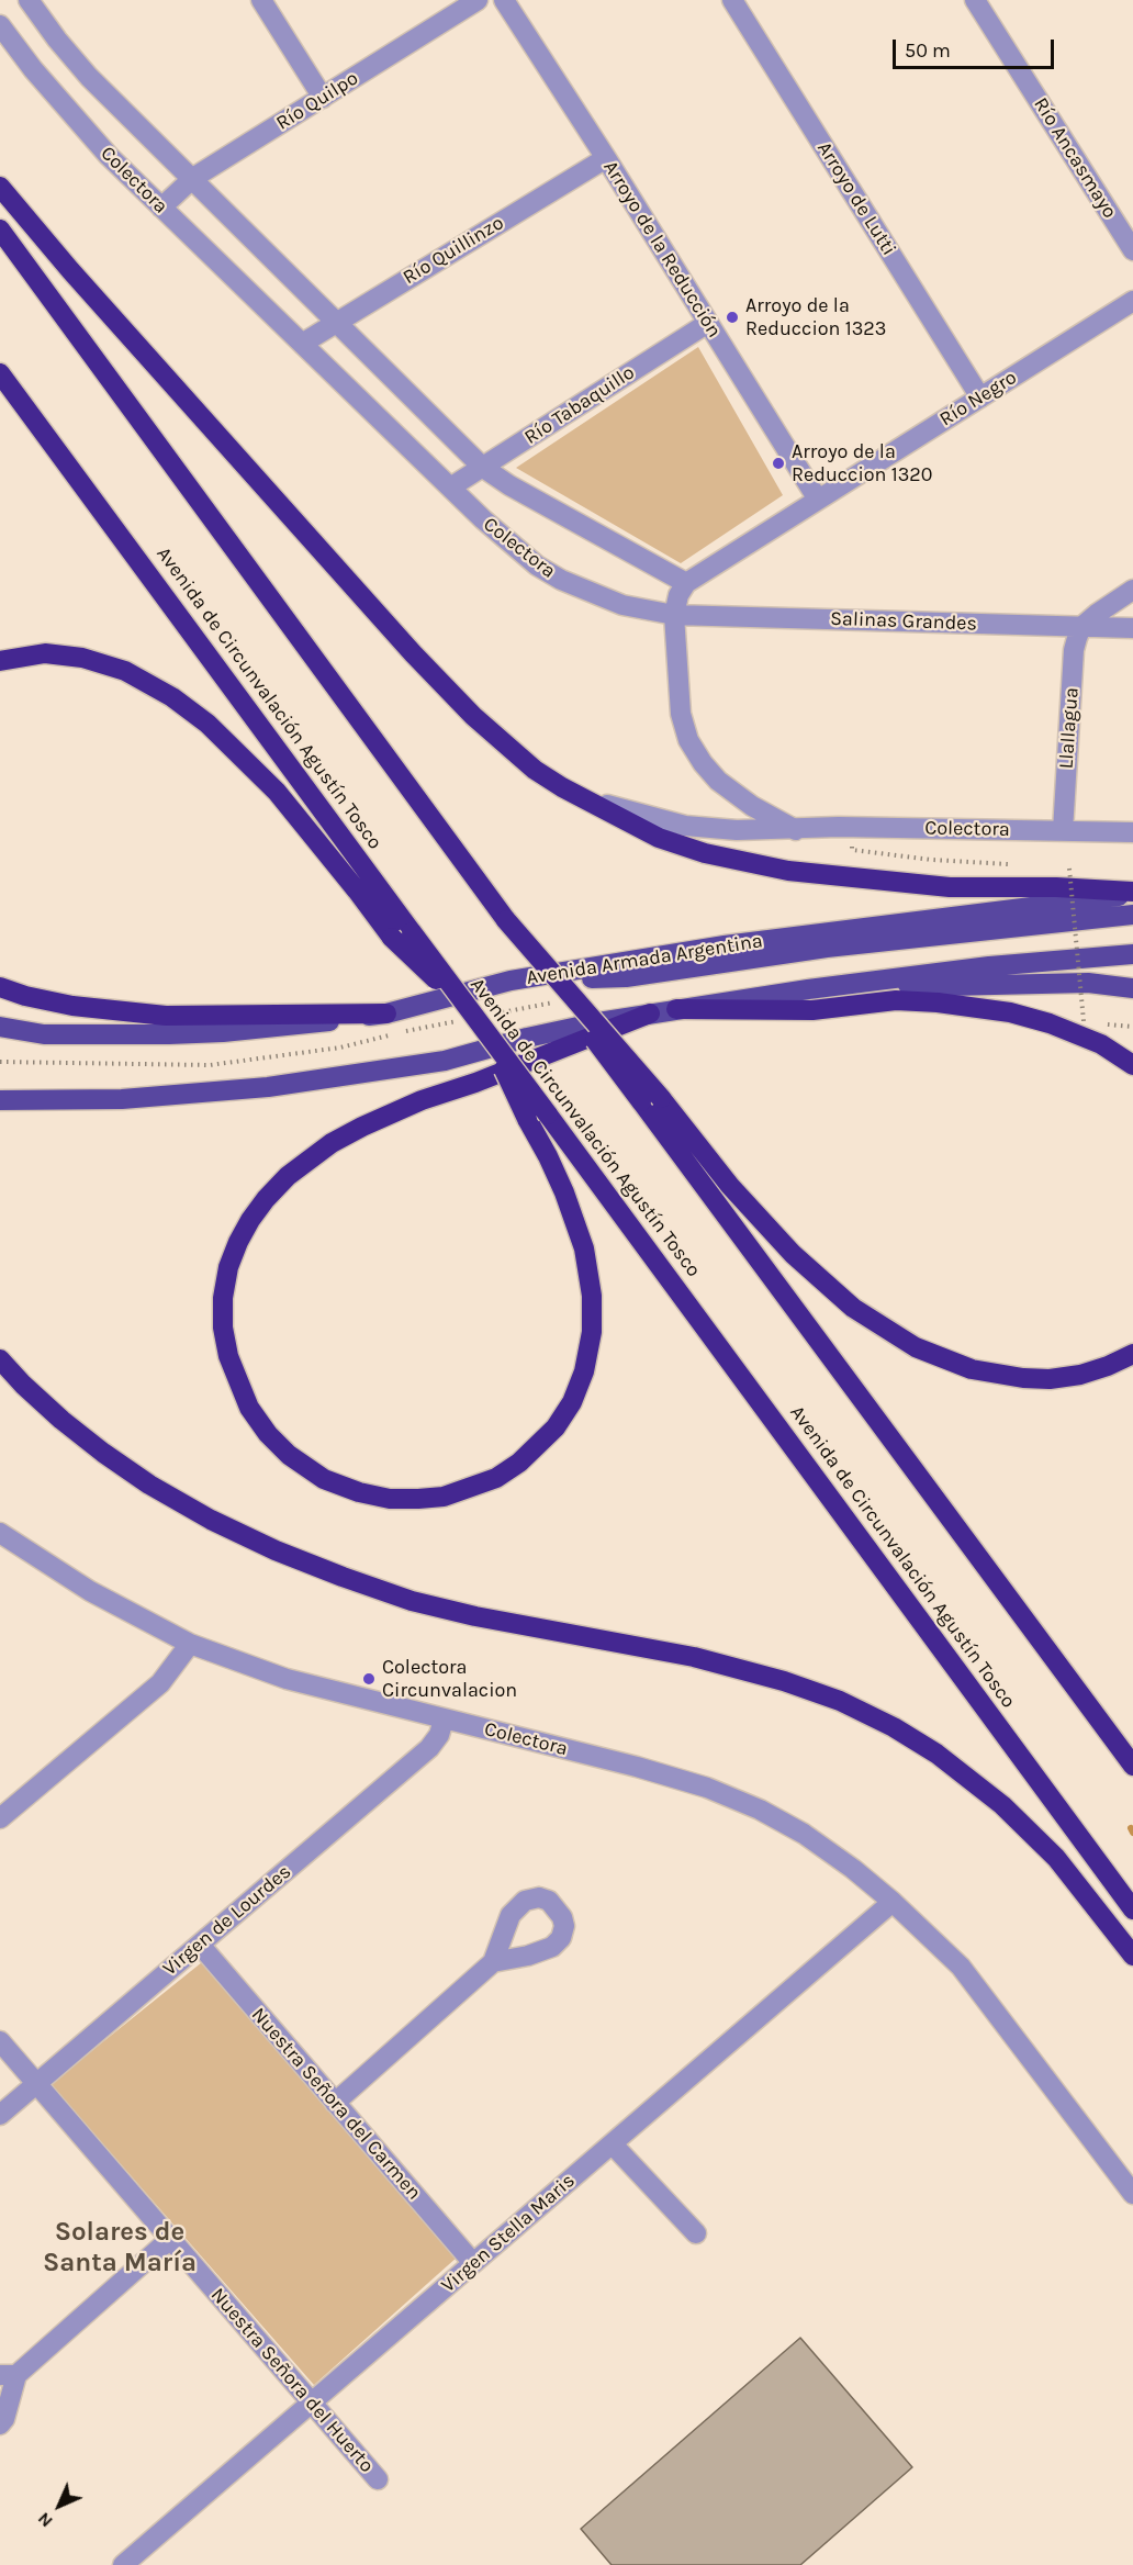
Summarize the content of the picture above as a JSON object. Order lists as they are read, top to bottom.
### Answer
{
  "streets": {
    "highway": ["Avenida de Circunvalación Agustín Tosco"],
    "main road": ["Avenida Armada Argentina"],
    "street": [
      "Río Quilpo",
      "Río Ancasmayo",
      "Colectora",
      "Arroyo de Lutti",
      "Arroyo de la Reducción",
      "Río Quillinzo",
      "Río Negro",
      "Río Tabaquillo",
      "Salinas Grandes",
      "Llallagua",
      "Virgen de Lourdes",
      "Nuestra Señora del Carmen",
      "Virgen Stella Maris",
      "Nuestra Señora del Huerto"
    ]
  },
  "crossings": [
    ["Río Quilpo", "Colectora"],
    ["Colectora", "Río Quillinzo"],
    ["Colectora", "Río Tabaquillo"],
    ["Colectora", "Salinas Grandes"],
    ["Colectora", "Llallagua"],
    ["Colectora", "Virgen de Lourdes"],
    ["Colectora", "Virgen Stella Maris"],
    ["Arroyo de Lutti", "Río Negro"],
    ["Arroyo de la Reducción", "Río Quillinzo"],
    ["Arroyo de la Reducción", "Río Negro"],
    ["Arroyo de la Reducción", "Río Tabaquillo"],
    ["Salinas Grandes", "Llallagua"],
    ["Virgen de Lourdes", "Nuestra Señora del Carmen"],
    ["Virgen de Lourdes", "Nuestra Señora del Huerto"],
    ["Nuestra Señora del Carmen", "Virgen Stella Maris"],
    ["Virgen Stella Maris", "Nuestra Señora del Huerto"]
  ],
  "districts": ["Solares de Santa María"],
  "places": ["Arroyo de la Reduccion 1323", "Arroyo de la Reduccion 1320", "Colectora Circunvalacion"],
  "scale_bar": "50 m",
  "north": "bottom left"
}
